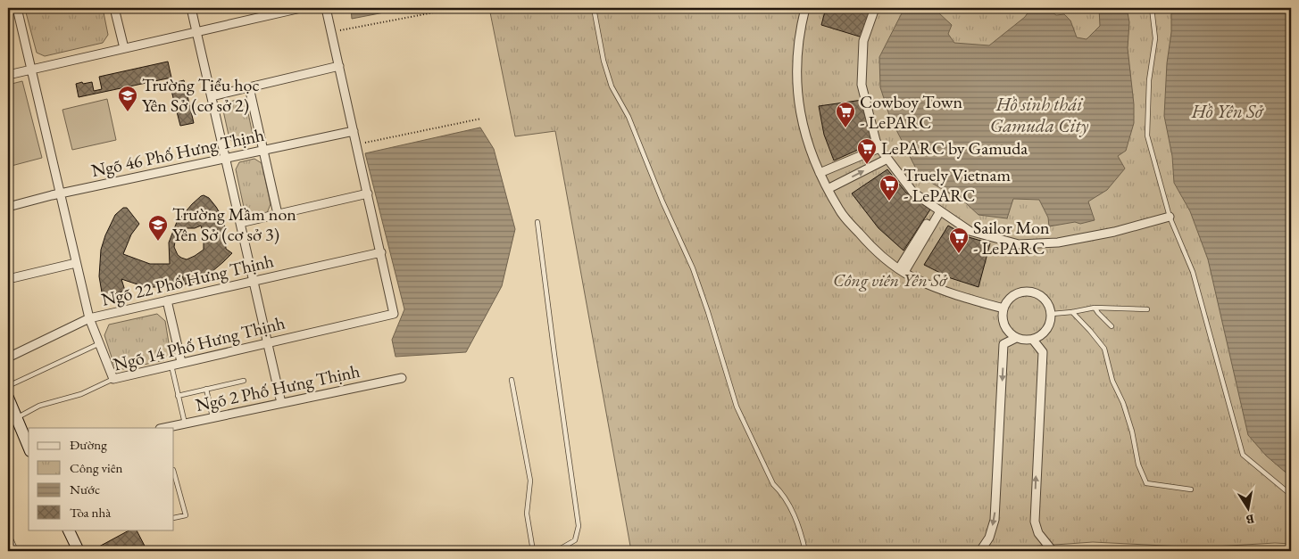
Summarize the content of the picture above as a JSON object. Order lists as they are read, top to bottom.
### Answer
{
  "streets": {
    "street": [
      "Ngõ 46 Phố Hưng Thịnh",
      "Ngõ 22 Phố Hưng Thịnh",
      "Ngõ 14 Phố Hưng Thịnh",
      "Ngõ 2 Phố Hưng Thịnh"
    ]
  },
  "crossings": [
    ["Ngõ 22 Phố Hưng Thịnh", "Ngõ 14 Phố Hưng Thịnh"]
  ],
  "water": ["Hồ sinh thái Gamuda City", "Hồ Yên Sở"],
  "parks": ["Công viên Yên Sở"],
  "places": {
    "school or university": ["Trường Tiểu học Yên Sở (cơ sở 2)", "Trường Mầm non Yên Sở (cơ sở 3)"],
    "supermarket": [
      "Cowboy Town - LePARC",
      "LePARC by Gamuda",
      "Truely Vietnam - LePARC",
      "Sailor Mon - LePARC"
    ]
  },
  "legend": [
    "Đường",
    "Công viên",
    "Nước",
    "Tòa nhà"
  ],
  "north": "bottom"
}
